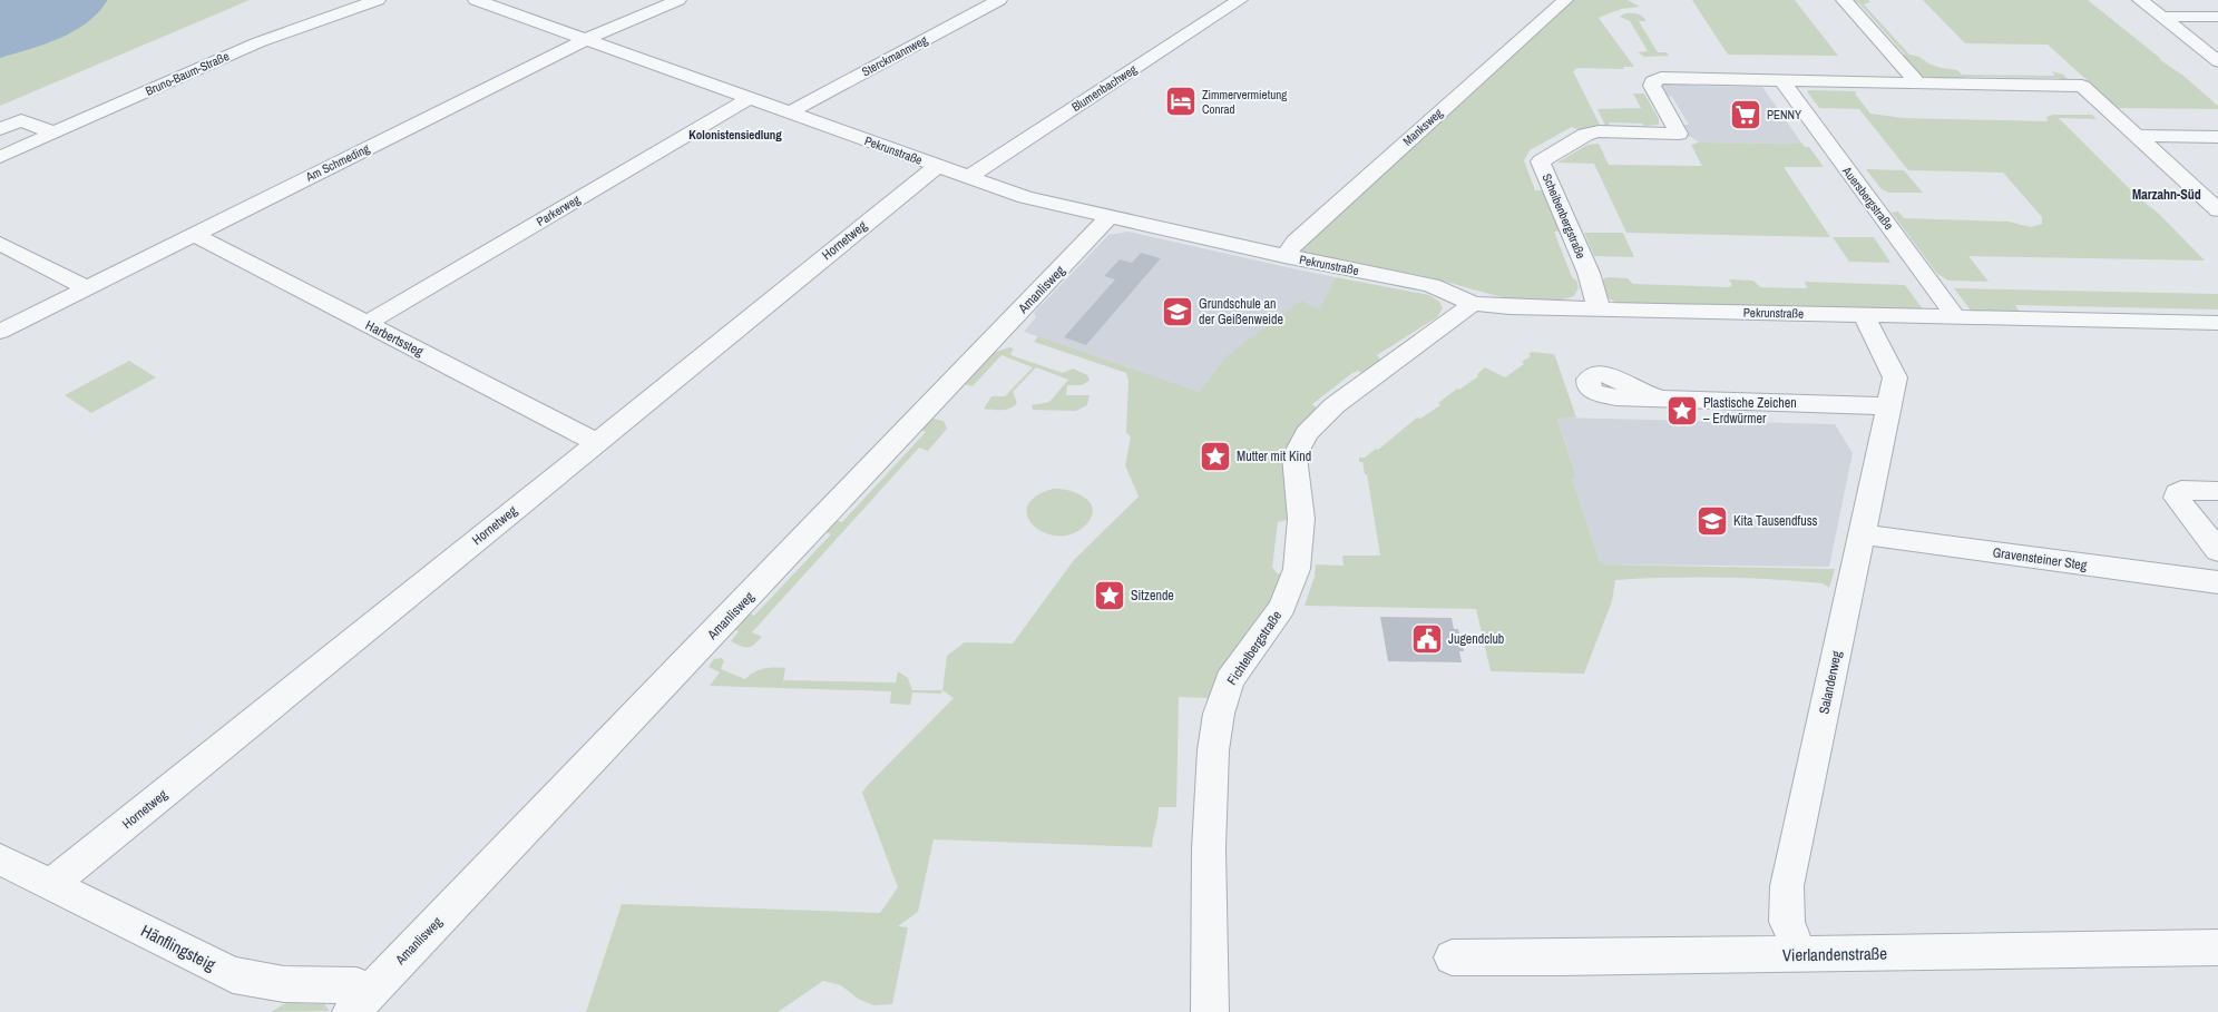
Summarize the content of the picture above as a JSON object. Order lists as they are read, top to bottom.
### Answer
{
  "streets": {
    "street": [
      "Sterckmannweg",
      "Bruno-Baum-Straße",
      "Blumenbachweg",
      "Manksweg",
      "Pekrunstraße",
      "Am Schmeding",
      "Auersbergstraße",
      "Parkerweg",
      "Scheibenbergstraße",
      "Hornetweg",
      "Amanlisweg",
      "Harbertssteg",
      "Gravensteiner Steg",
      "Fichtelbergstraße",
      "Salanderweg",
      "Hänflingsteig",
      "Vierlandenstraße"
    ]
  },
  "crossings": [
    ["Sterckmannweg", "Pekrunstraße"],
    ["Blumenbachweg", "Pekrunstraße"],
    ["Manksweg", "Pekrunstraße"],
    ["Pekrunstraße", "Am Schmeding"],
    ["Pekrunstraße", "Auersbergstraße"],
    ["Pekrunstraße", "Parkerweg"],
    ["Pekrunstraße", "Scheibenbergstraße"],
    ["Pekrunstraße", "Hornetweg"],
    ["Pekrunstraße", "Amanlisweg"],
    ["Pekrunstraße", "Fichtelbergstraße"],
    ["Pekrunstraße", "Salanderweg"],
    ["Am Schmeding", "Harbertssteg"],
    ["Auersbergstraße", "Scheibenbergstraße"],
    ["Parkerweg", "Harbertssteg"],
    ["Hornetweg", "Harbertssteg"],
    ["Hornetweg", "Hänflingsteig"],
    ["Amanlisweg", "Hänflingsteig"],
    ["Gravensteiner Steg", "Salanderweg"],
    ["Salanderweg", "Vierlandenstraße"]
  ],
  "districts": ["Kolonistensiedlung", "Marzahn-Süd"],
  "places": {
    "hotel": ["Zimmervermietung Conrad"],
    "supermarket": ["PENNY"],
    "school or university": ["Grundschule an der Geißenweide", "Kita Tausendfuss"],
    "place": ["Plastische Zeichen – Erdwürmer", "Mutter mit Kind", "Sitzende"],
    "public building": ["Jugendclub"]
  }
}
